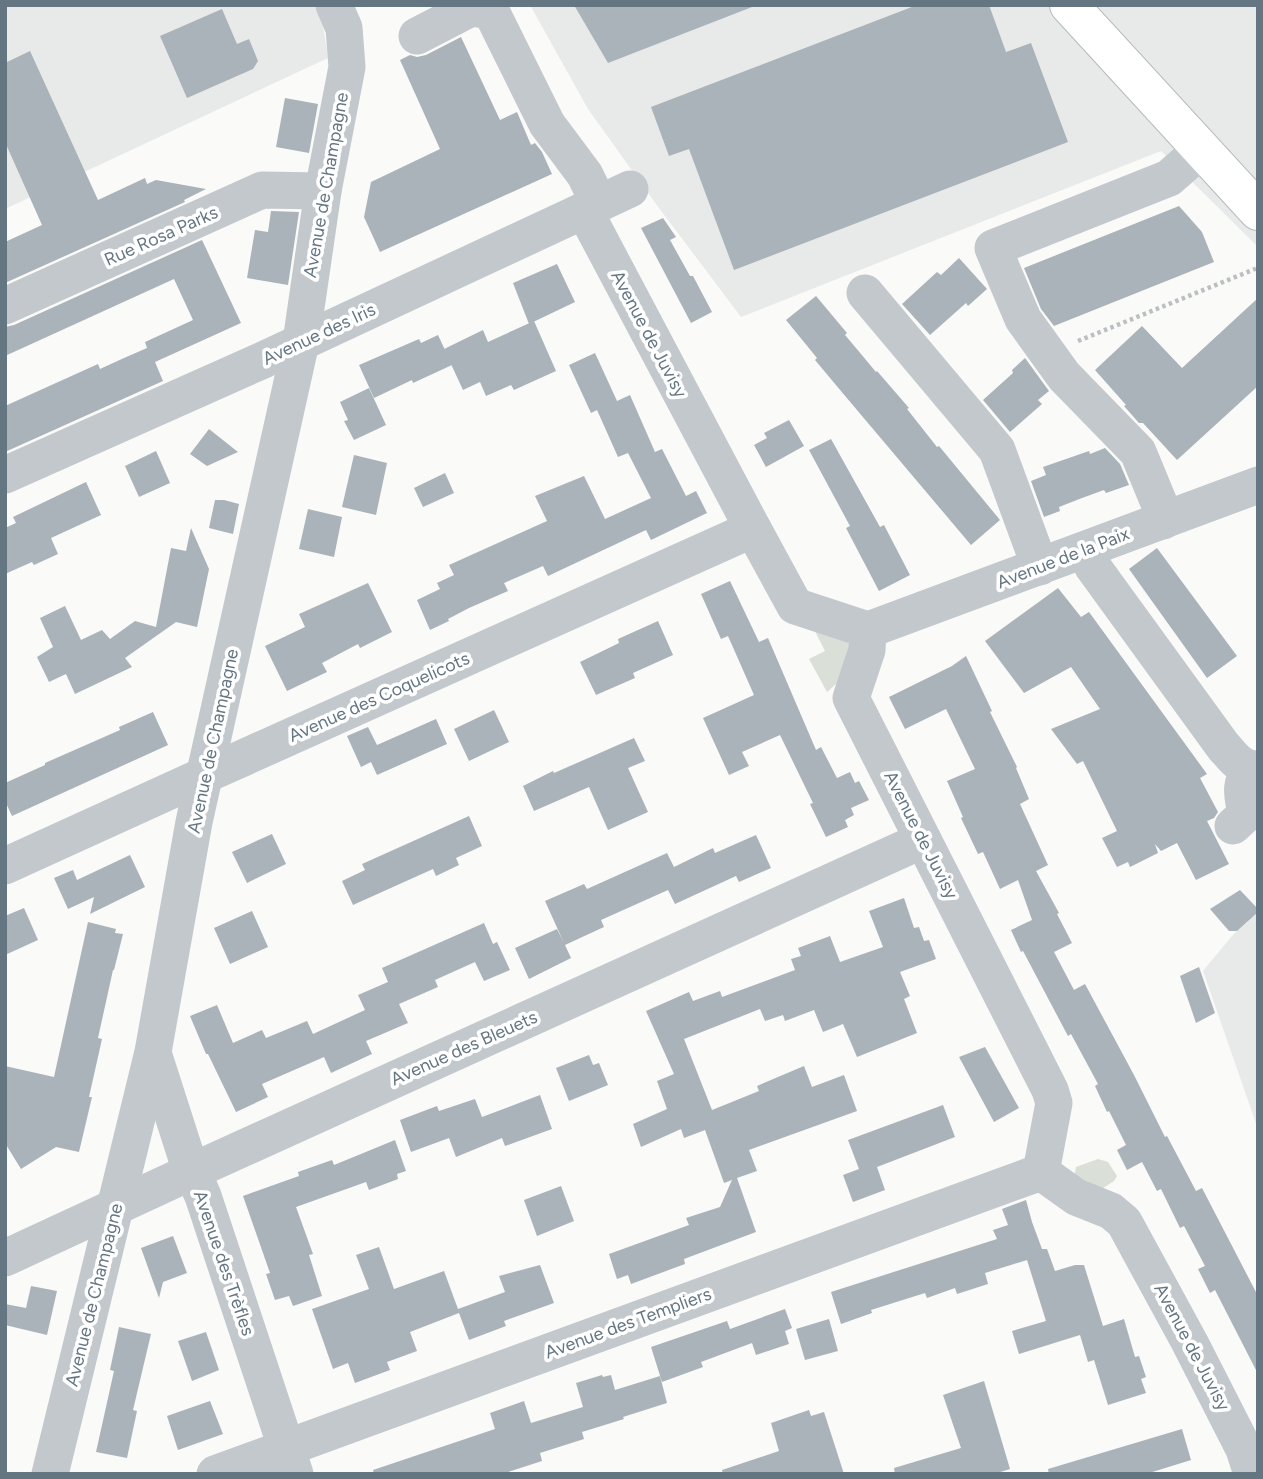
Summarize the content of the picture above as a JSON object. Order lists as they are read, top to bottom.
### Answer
{
  "streets": {
    "street": [
      "Avenue de Champagne",
      "Rue Rosa Parks",
      "Avenue des Iris",
      "Avenue de Juvisy",
      "Avenue de la Paix",
      "Avenue des Coquelicots",
      "Avenue des Bleuets",
      "Avenue des Trèfles",
      "Avenue des Templiers"
    ]
  },
  "crossings": [
    ["Avenue de Champagne", "Rue Rosa Parks"],
    ["Avenue de Champagne", "Avenue des Iris"],
    ["Avenue de Champagne", "Avenue des Coquelicots"],
    ["Avenue de Champagne", "Avenue des Bleuets"],
    ["Avenue de Champagne", "Avenue des Trèfles"],
    ["Avenue des Iris", "Avenue de Juvisy"],
    ["Avenue de Juvisy", "Avenue de la Paix"],
    ["Avenue de Juvisy", "Avenue des Coquelicots"],
    ["Avenue de Juvisy", "Avenue des Bleuets"],
    ["Avenue de Juvisy", "Avenue des Templiers"],
    ["Avenue des Bleuets", "Avenue des Trèfles"],
    ["Avenue des Trèfles", "Avenue des Templiers"]
  ]
}
